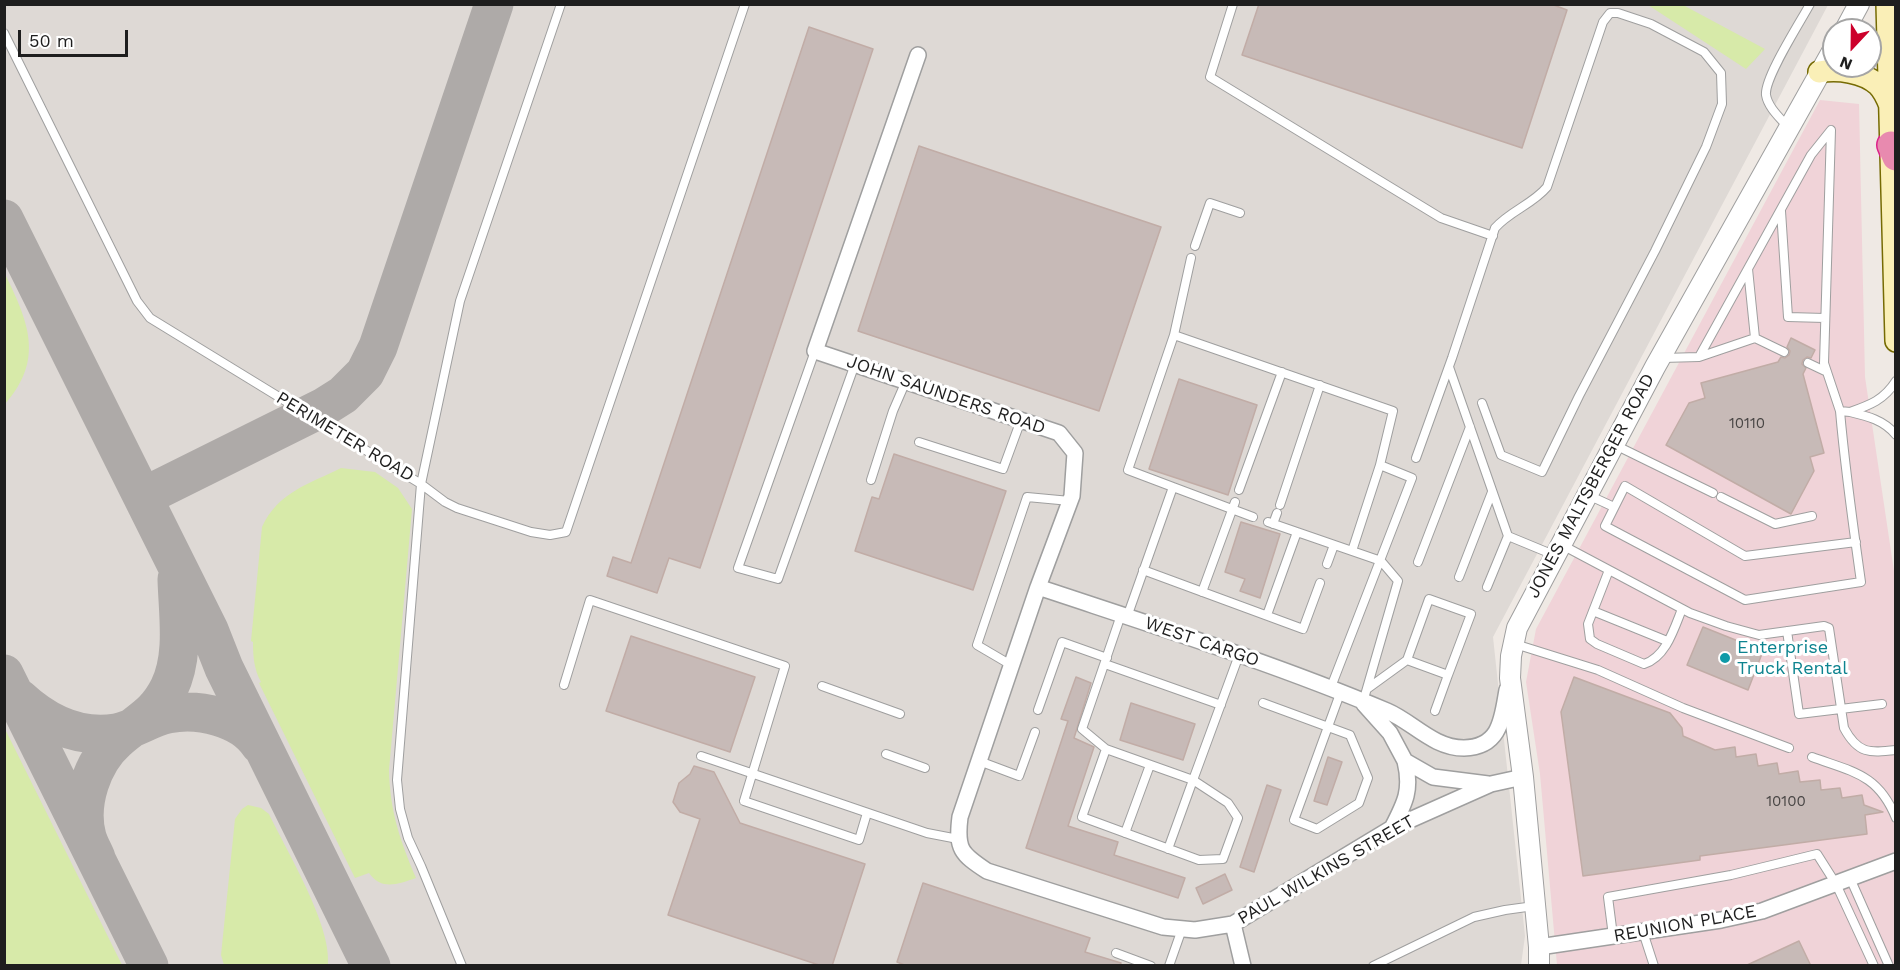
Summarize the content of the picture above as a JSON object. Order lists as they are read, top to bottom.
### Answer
{
  "streets": {
    "street": [
      "JOHN SAUNDERS ROAD",
      "JONES MALTSBERGER ROAD",
      "WEST CARGO",
      "PAUL WILKINS STREET",
      "REUNION PLACE"
    ],
    "lane": ["PERIMETER ROAD"]
  },
  "crossings": [
    ["JOHN SAUNDERS ROAD", "WEST CARGO"],
    ["JOHN SAUNDERS ROAD", "PAUL WILKINS STREET"],
    ["JONES MALTSBERGER ROAD", "WEST CARGO"],
    ["JONES MALTSBERGER ROAD", "PAUL WILKINS STREET"],
    ["JONES MALTSBERGER ROAD", "REUNION PLACE"],
    ["WEST CARGO", "PAUL WILKINS STREET"]
  ],
  "places": ["Enterprise Truck Rental"],
  "house_numbers": ["10110", "10100"],
  "scale_bar": "50 m",
  "north": "bottom"
}
